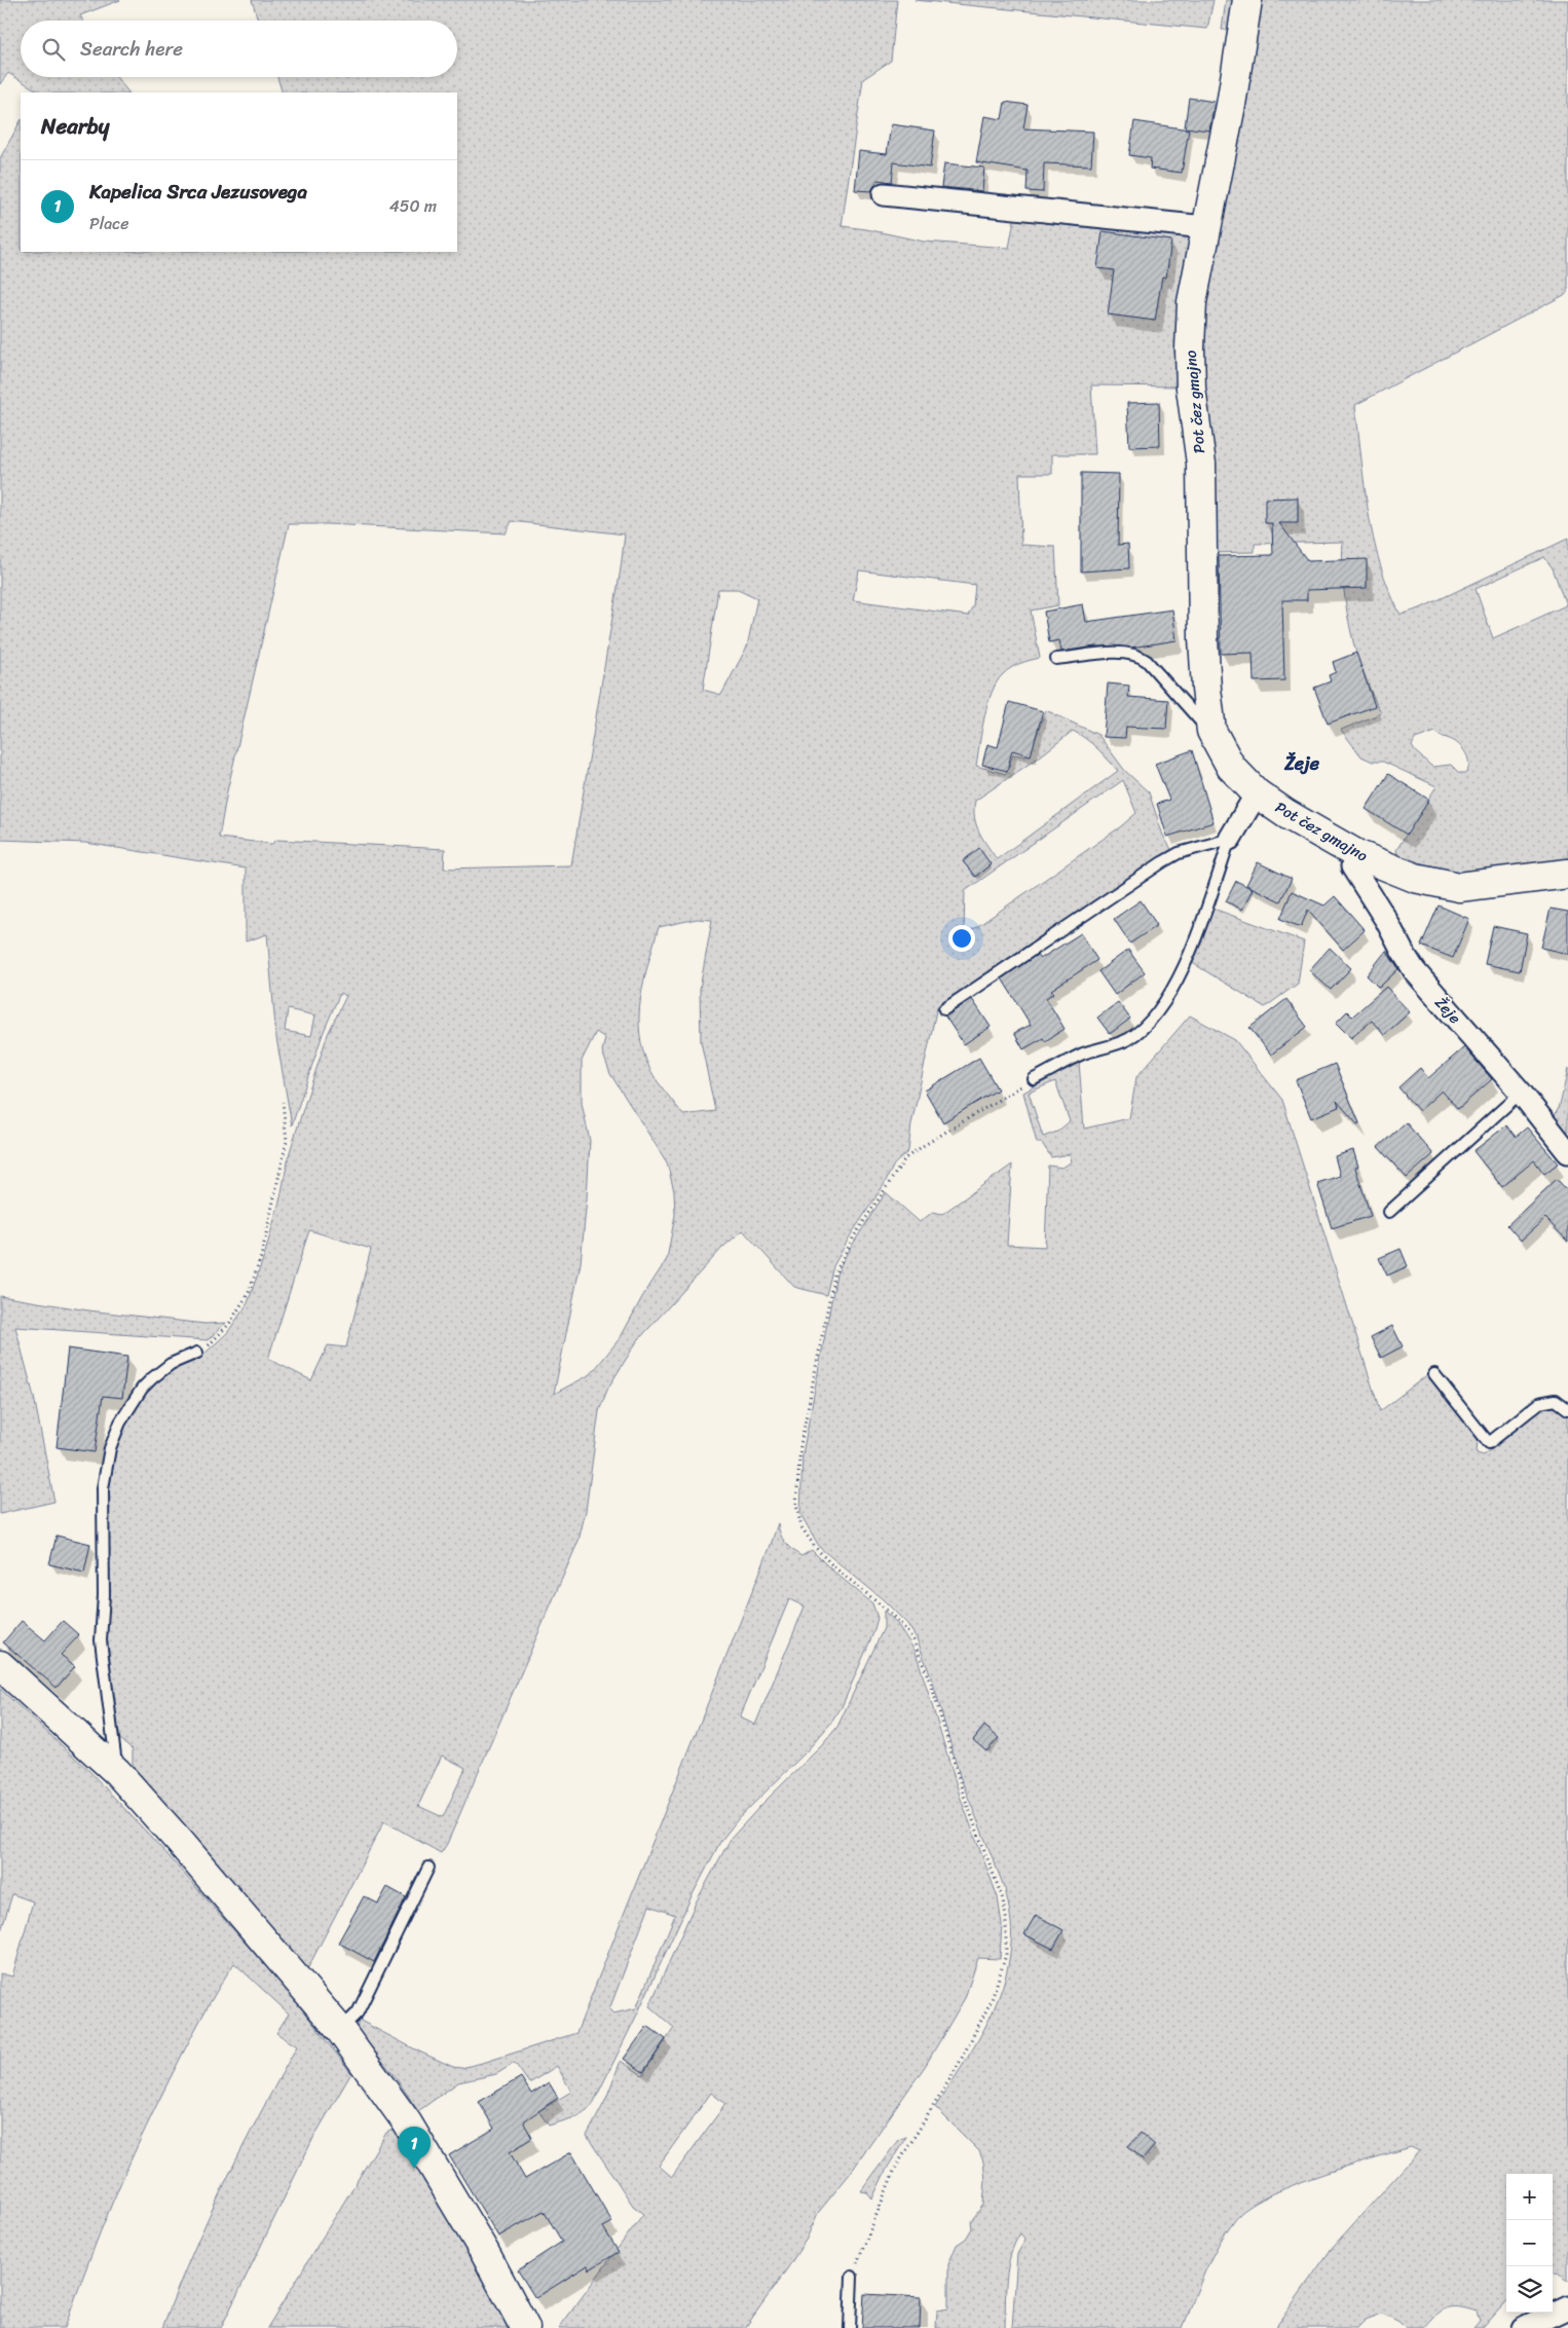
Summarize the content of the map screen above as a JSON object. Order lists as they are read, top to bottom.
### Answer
{
  "streets": {
    "street": ["Pot čez gmajno", "Žeje"]
  },
  "crossings": [
    ["Pot čez gmajno", "Žeje"]
  ],
  "districts": ["Žeje"],
  "page": {
    "search": "Search here",
    "heading": "Nearby",
    "list": [
      {
        "mark": "1",
        "name": "Kapelica Srca Jezusovega",
        "note": "Place",
        "value": "450 m"
      }
    ],
    "pins": "1",
    "map_buttons": ["+", "−"]
  }
}
